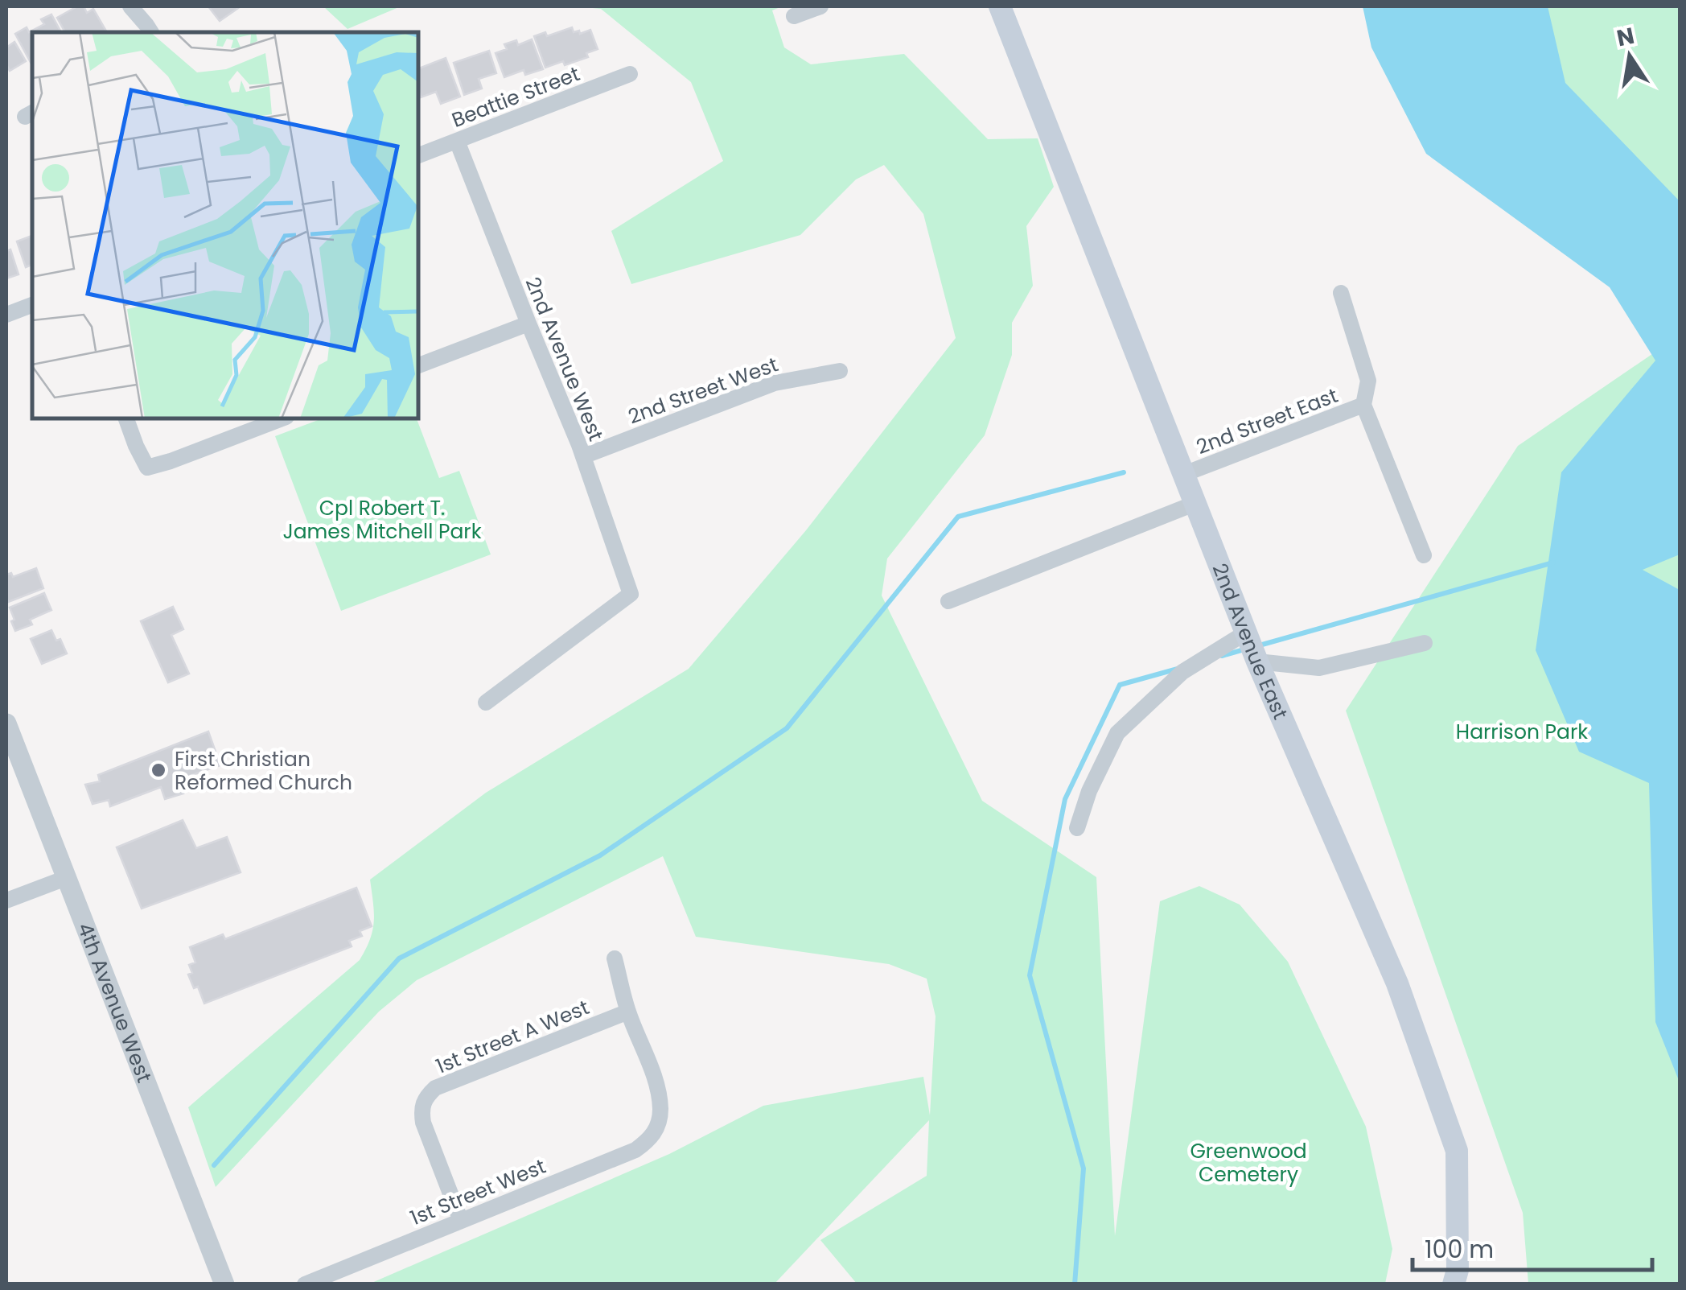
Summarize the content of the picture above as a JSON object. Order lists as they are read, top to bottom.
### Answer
{
  "streets": {
    "main road": ["2nd Avenue East"],
    "street": [
      "Beattie Street",
      "2nd Avenue West",
      "2nd Street West",
      "2nd Street East",
      "4th Avenue West",
      "1st Street A West",
      "1st Street West"
    ]
  },
  "crossings": [
    ["Beattie Street", "2nd Avenue West"],
    ["2nd Avenue West", "2nd Street West"],
    ["2nd Street East", "2nd Avenue East"],
    ["1st Street A West", "1st Street West"]
  ],
  "parks": ["Cpl Robert T. James Mitchell Park", "Harrison Park", "Greenwood Cemetery"],
  "places": ["First Christian Reformed Church"],
  "scale_bar": "100 m",
  "north": "top"
}
